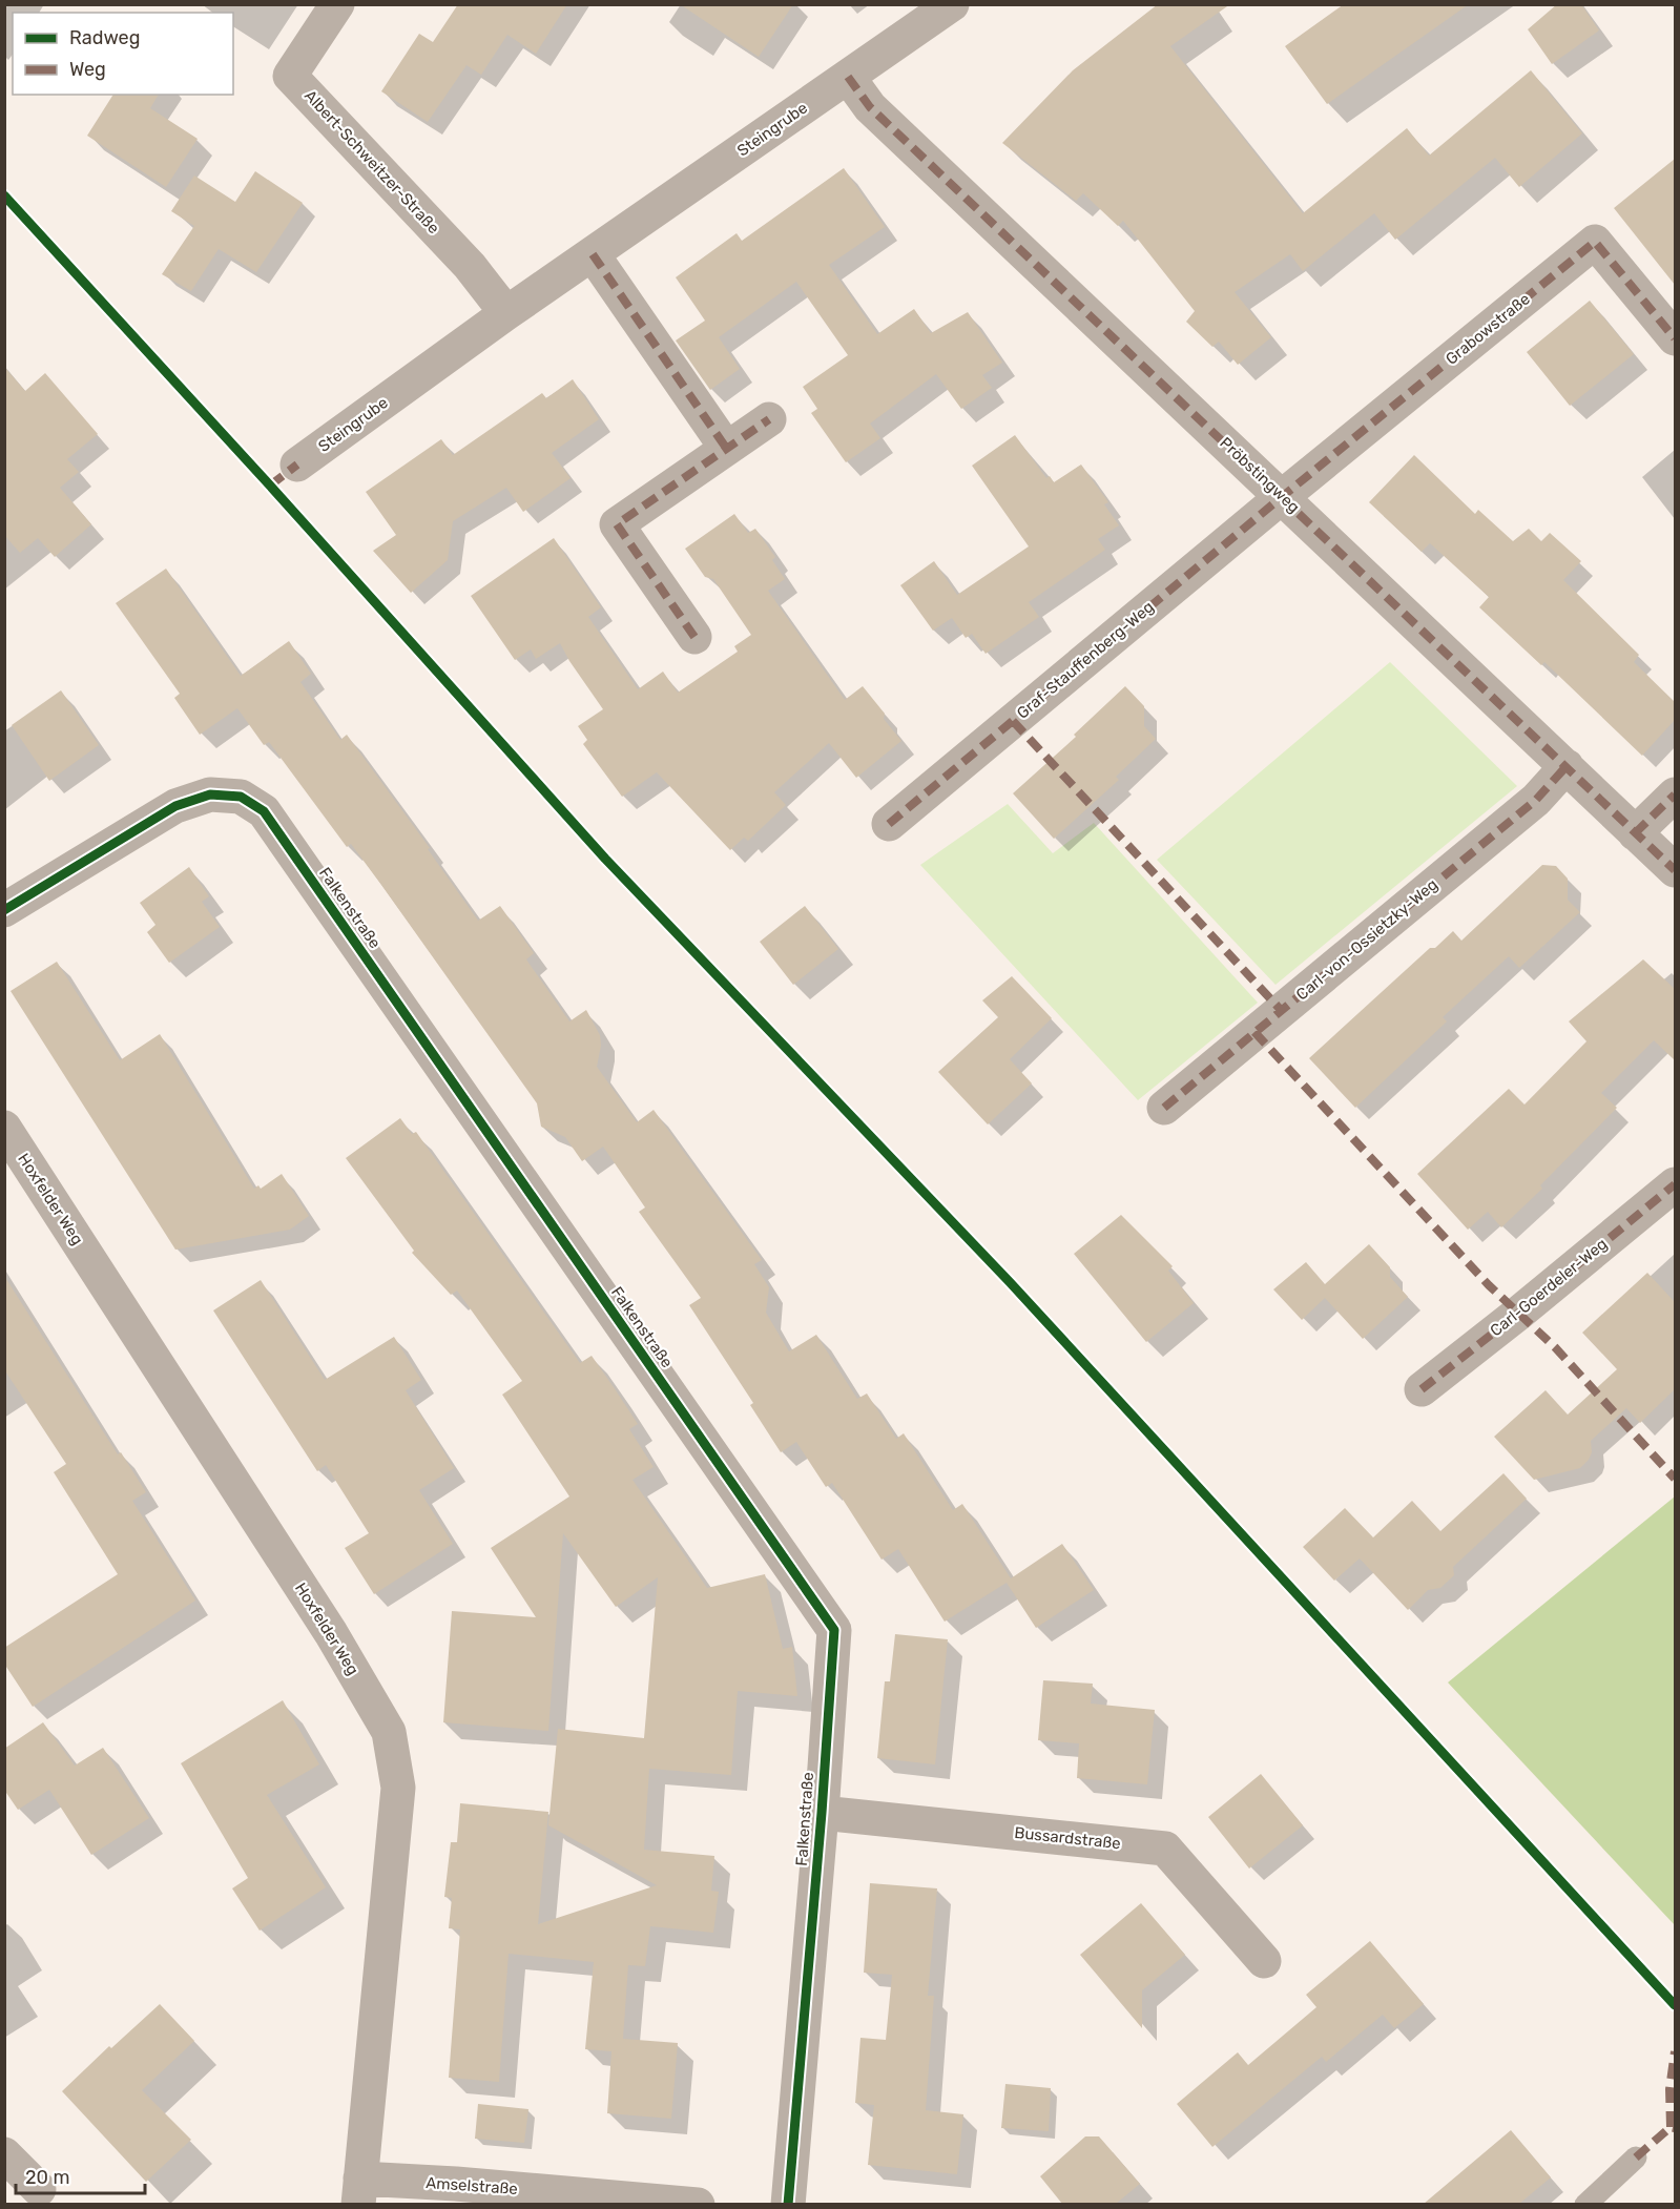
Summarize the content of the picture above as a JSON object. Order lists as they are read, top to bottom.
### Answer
{
  "streets": {
    "street": [
      "Steingrube",
      "Albert-Schweitzer-Straße",
      "Grabowstraße",
      "Pröbstingweg",
      "Graf-Stauffenberg-Weg",
      "Falkenstraße",
      "Carl-von-Ossietzky-Weg",
      "Hoxfelder Weg",
      "Carl-Goerdeler-Weg",
      "Bussardstraße",
      "Amselstraße"
    ]
  },
  "crossings": [
    ["Steingrube", "Albert-Schweitzer-Straße"],
    ["Steingrube", "Pröbstingweg"],
    ["Grabowstraße", "Pröbstingweg"],
    ["Grabowstraße", "Graf-Stauffenberg-Weg"],
    ["Pröbstingweg", "Graf-Stauffenberg-Weg"],
    ["Pröbstingweg", "Carl-von-Ossietzky-Weg"],
    ["Falkenstraße", "Bussardstraße"],
    ["Hoxfelder Weg", "Amselstraße"]
  ],
  "legend": ["Radweg", "Weg"],
  "scale_bar": "20 m"
}
